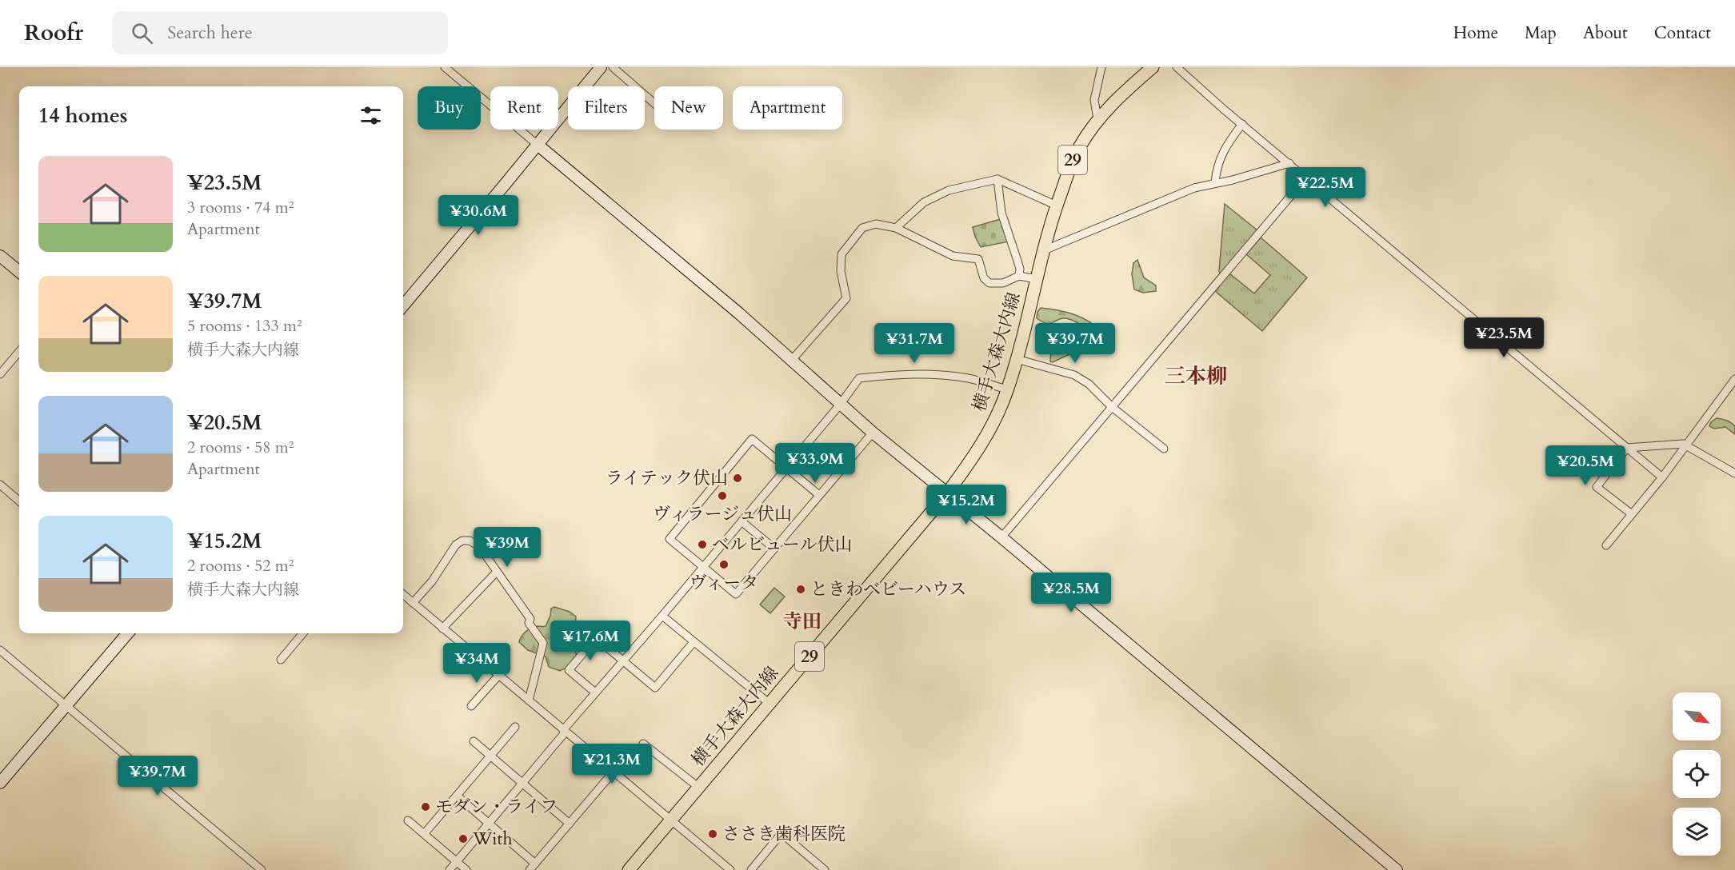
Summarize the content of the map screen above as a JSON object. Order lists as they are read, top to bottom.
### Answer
{
  "streets": {
    "main road": ["29", "横手大森大内線"]
  },
  "districts": ["三本柳", "寺田"],
  "places": [
    "ライテック伏山",
    "ヴィラージュ伏山",
    "ベルビュール伏山",
    "ヴィータ",
    "ときわベビーハウス",
    "モダン・ライフ",
    "ささき歯科医院",
    "With"
  ],
  "north": "bottom right",
  "page": {
    "header": "Roofr",
    "search": "Search here",
    "nav": [
      "Home",
      "Map",
      "About",
      "Contact"
    ],
    "chip": [
      "Buy",
      "Rent",
      "Filters",
      "New",
      "Apartment"
    ],
    "heading": "14 homes",
    "list": [
      {
        "name": "¥23.5M",
        "note": "3 rooms · 74 m² · Apartment"
      },
      {
        "name": "¥39.7M",
        "note": "5 rooms · 133 m² · 横手大森大内線"
      },
      {
        "name": "¥20.5M",
        "note": "2 rooms · 58 m² · Apartment"
      },
      {
        "name": "¥15.2M",
        "note": "2 rooms · 52 m² · 横手大森大内線"
      }
    ],
    "price": [
      "¥22.5M",
      "¥30.6M",
      "¥23.5M",
      "¥31.7M",
      "¥39.7M",
      "¥33.9M",
      "¥20.5M",
      "¥15.2M",
      "¥39M",
      "¥28.5M",
      "¥17.6M",
      "¥34M",
      "¥21.3M",
      "¥39.7M"
    ]
  }
}
